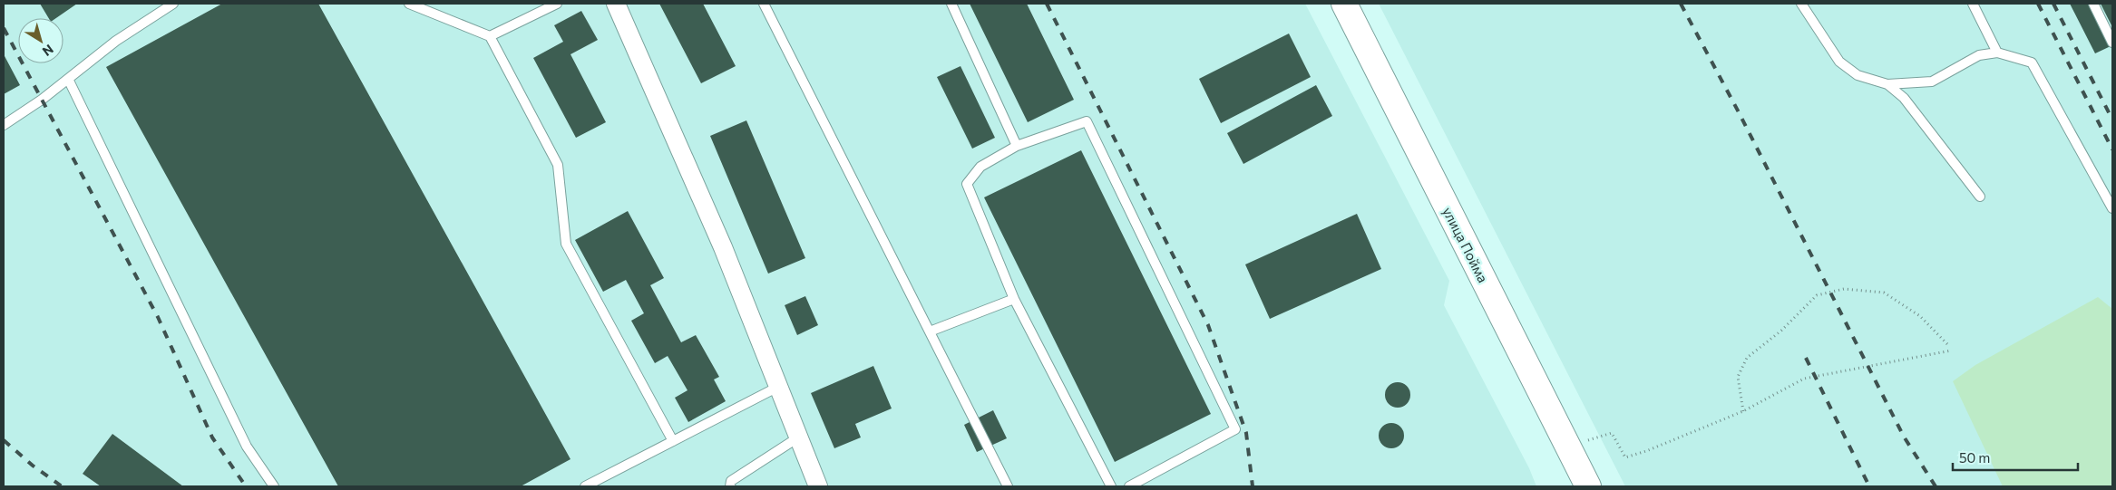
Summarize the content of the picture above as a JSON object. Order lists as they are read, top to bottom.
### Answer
{
  "streets": {
    "main road": ["улица Пойма"]
  },
  "scale_bar": "50 m",
  "north": "bottom right"
}
